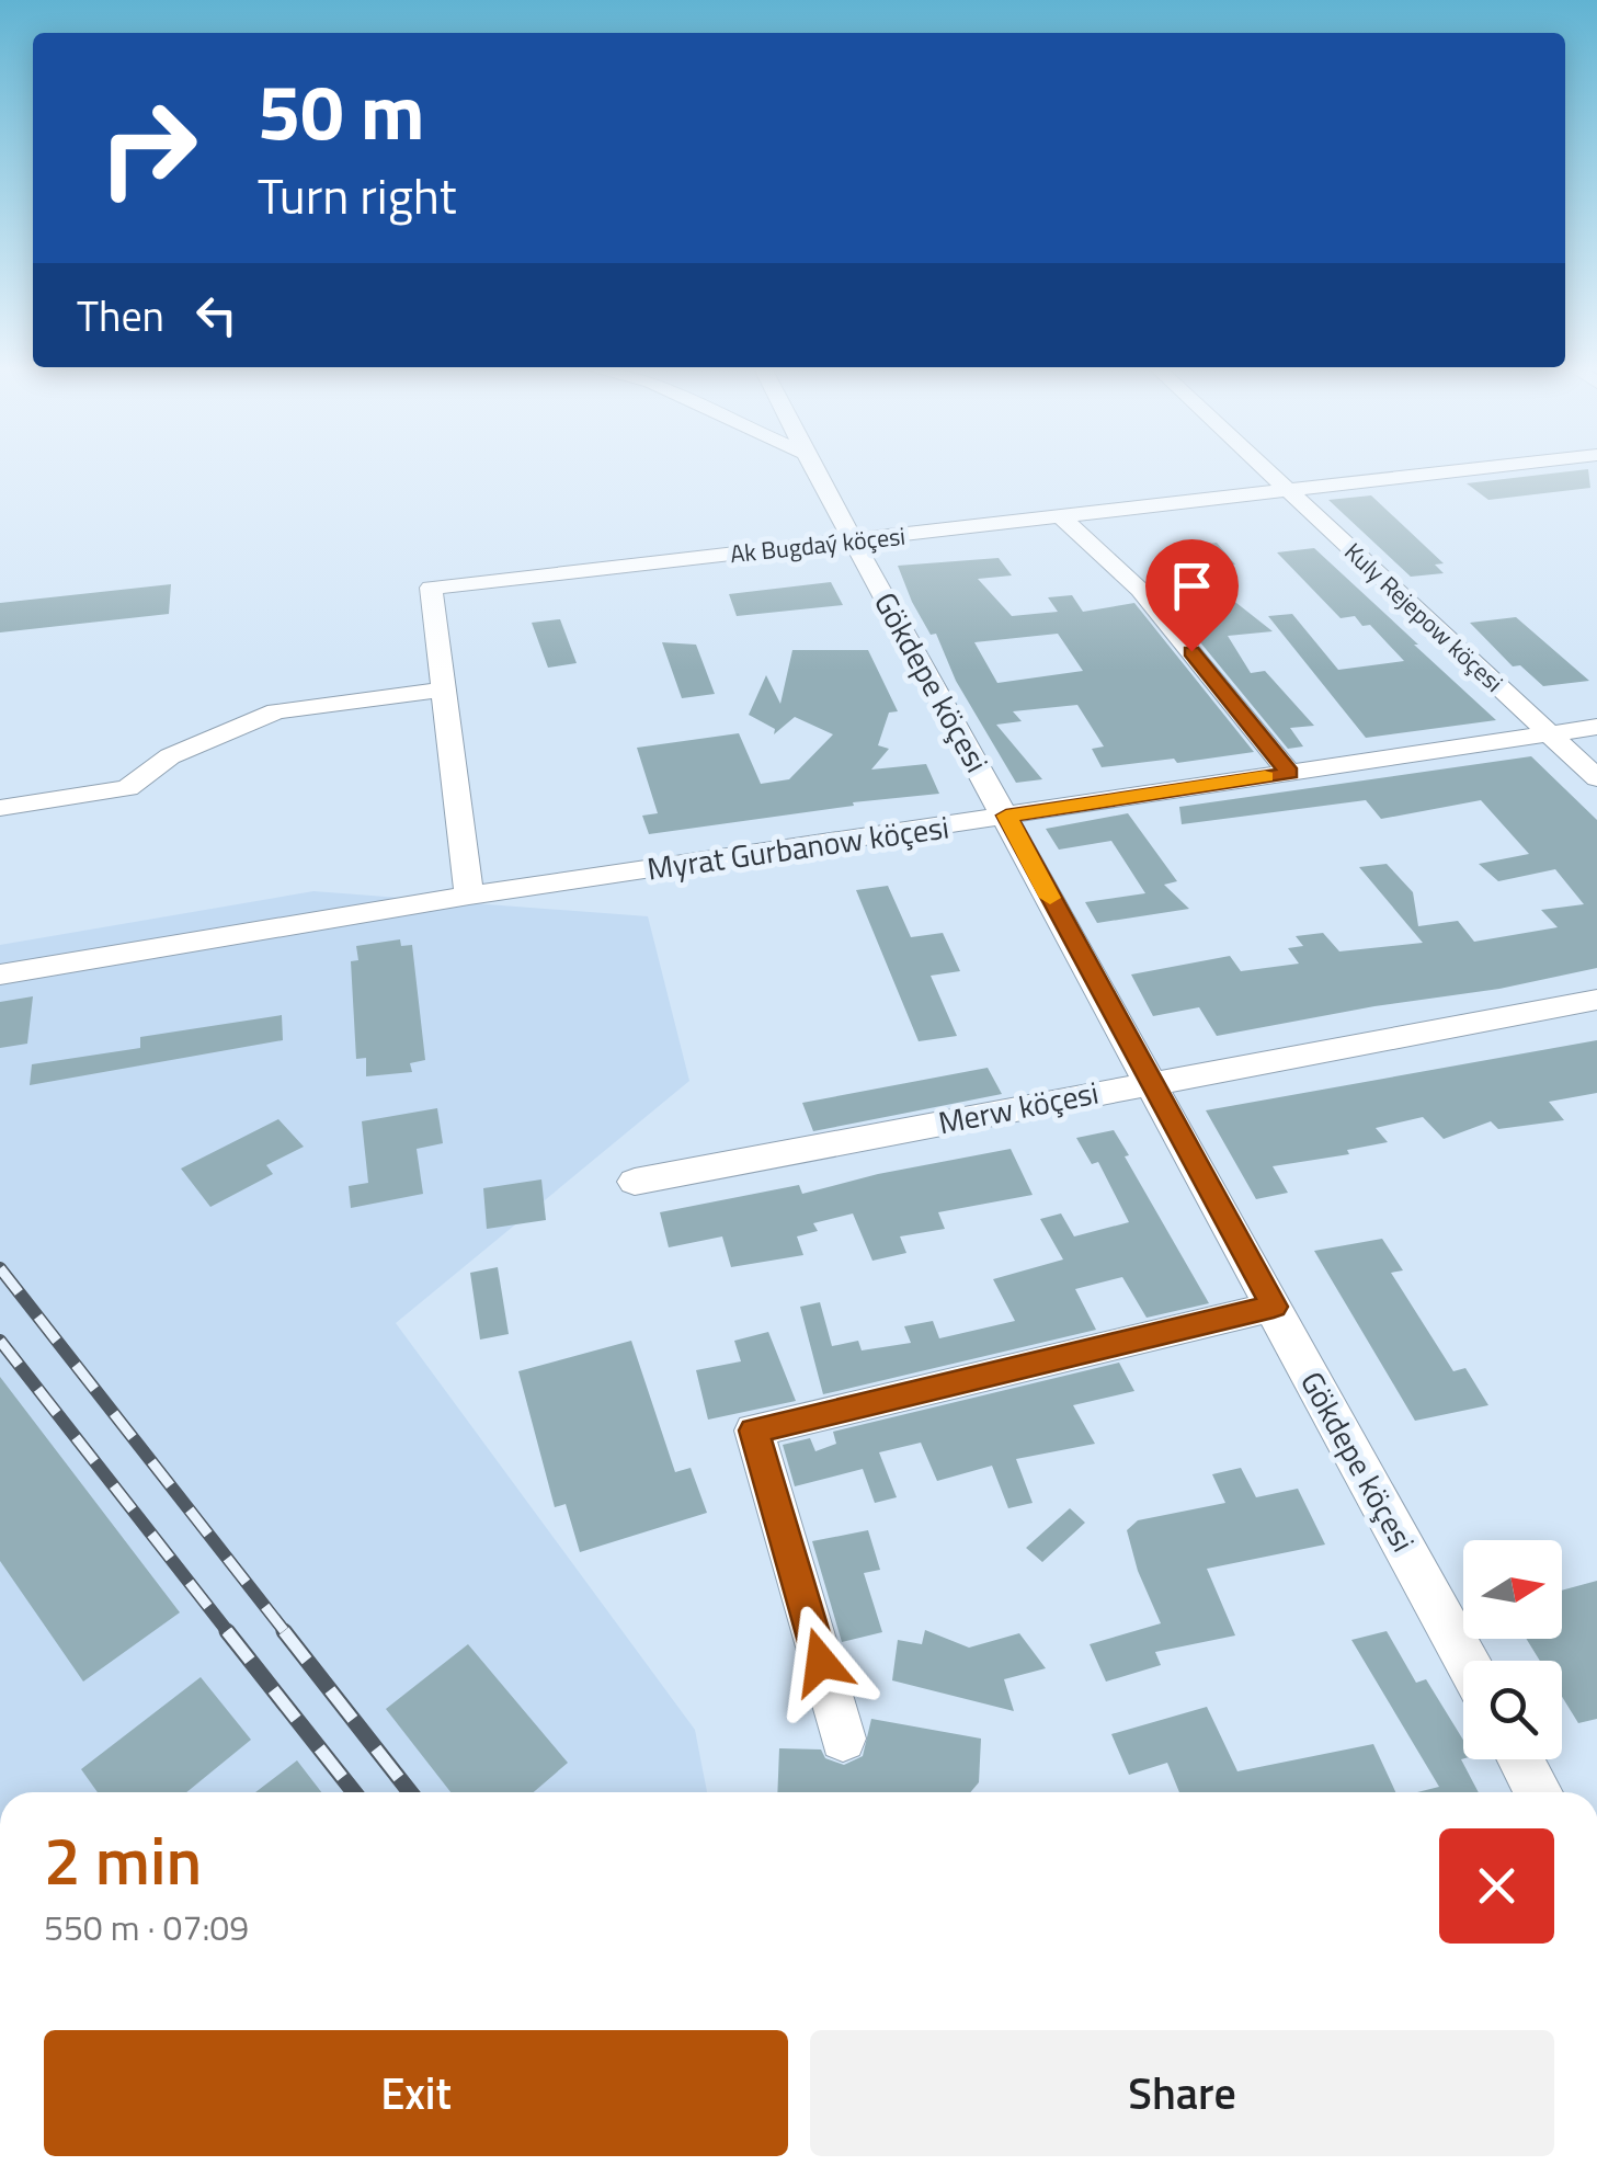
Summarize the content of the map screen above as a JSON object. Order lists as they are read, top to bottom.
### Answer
{
  "streets": {
    "street": [
      "Ak Bugdaý köçesi",
      "Kuly Rejepow köçesi",
      "Gökdepe köçesi",
      "Myrat Gurbanow köçesi",
      "Merw köçesi"
    ]
  },
  "crossings": [
    ["Ak Bugdaý köçesi", "Kuly Rejepow köçesi"],
    ["Ak Bugdaý köçesi", "Gökdepe köçesi"],
    ["Kuly Rejepow köçesi", "Myrat Gurbanow köçesi"],
    ["Gökdepe köçesi", "Myrat Gurbanow köçesi"],
    ["Gökdepe köçesi", "Merw köçesi"]
  ],
  "north": "right",
  "page": {
    "turn": ["50 m", "Turn right"],
    "then": "Then",
    "heading": ["2 min", "550 m · 07:09"],
    "buttons": ["Exit", "Share"]
  }
}
